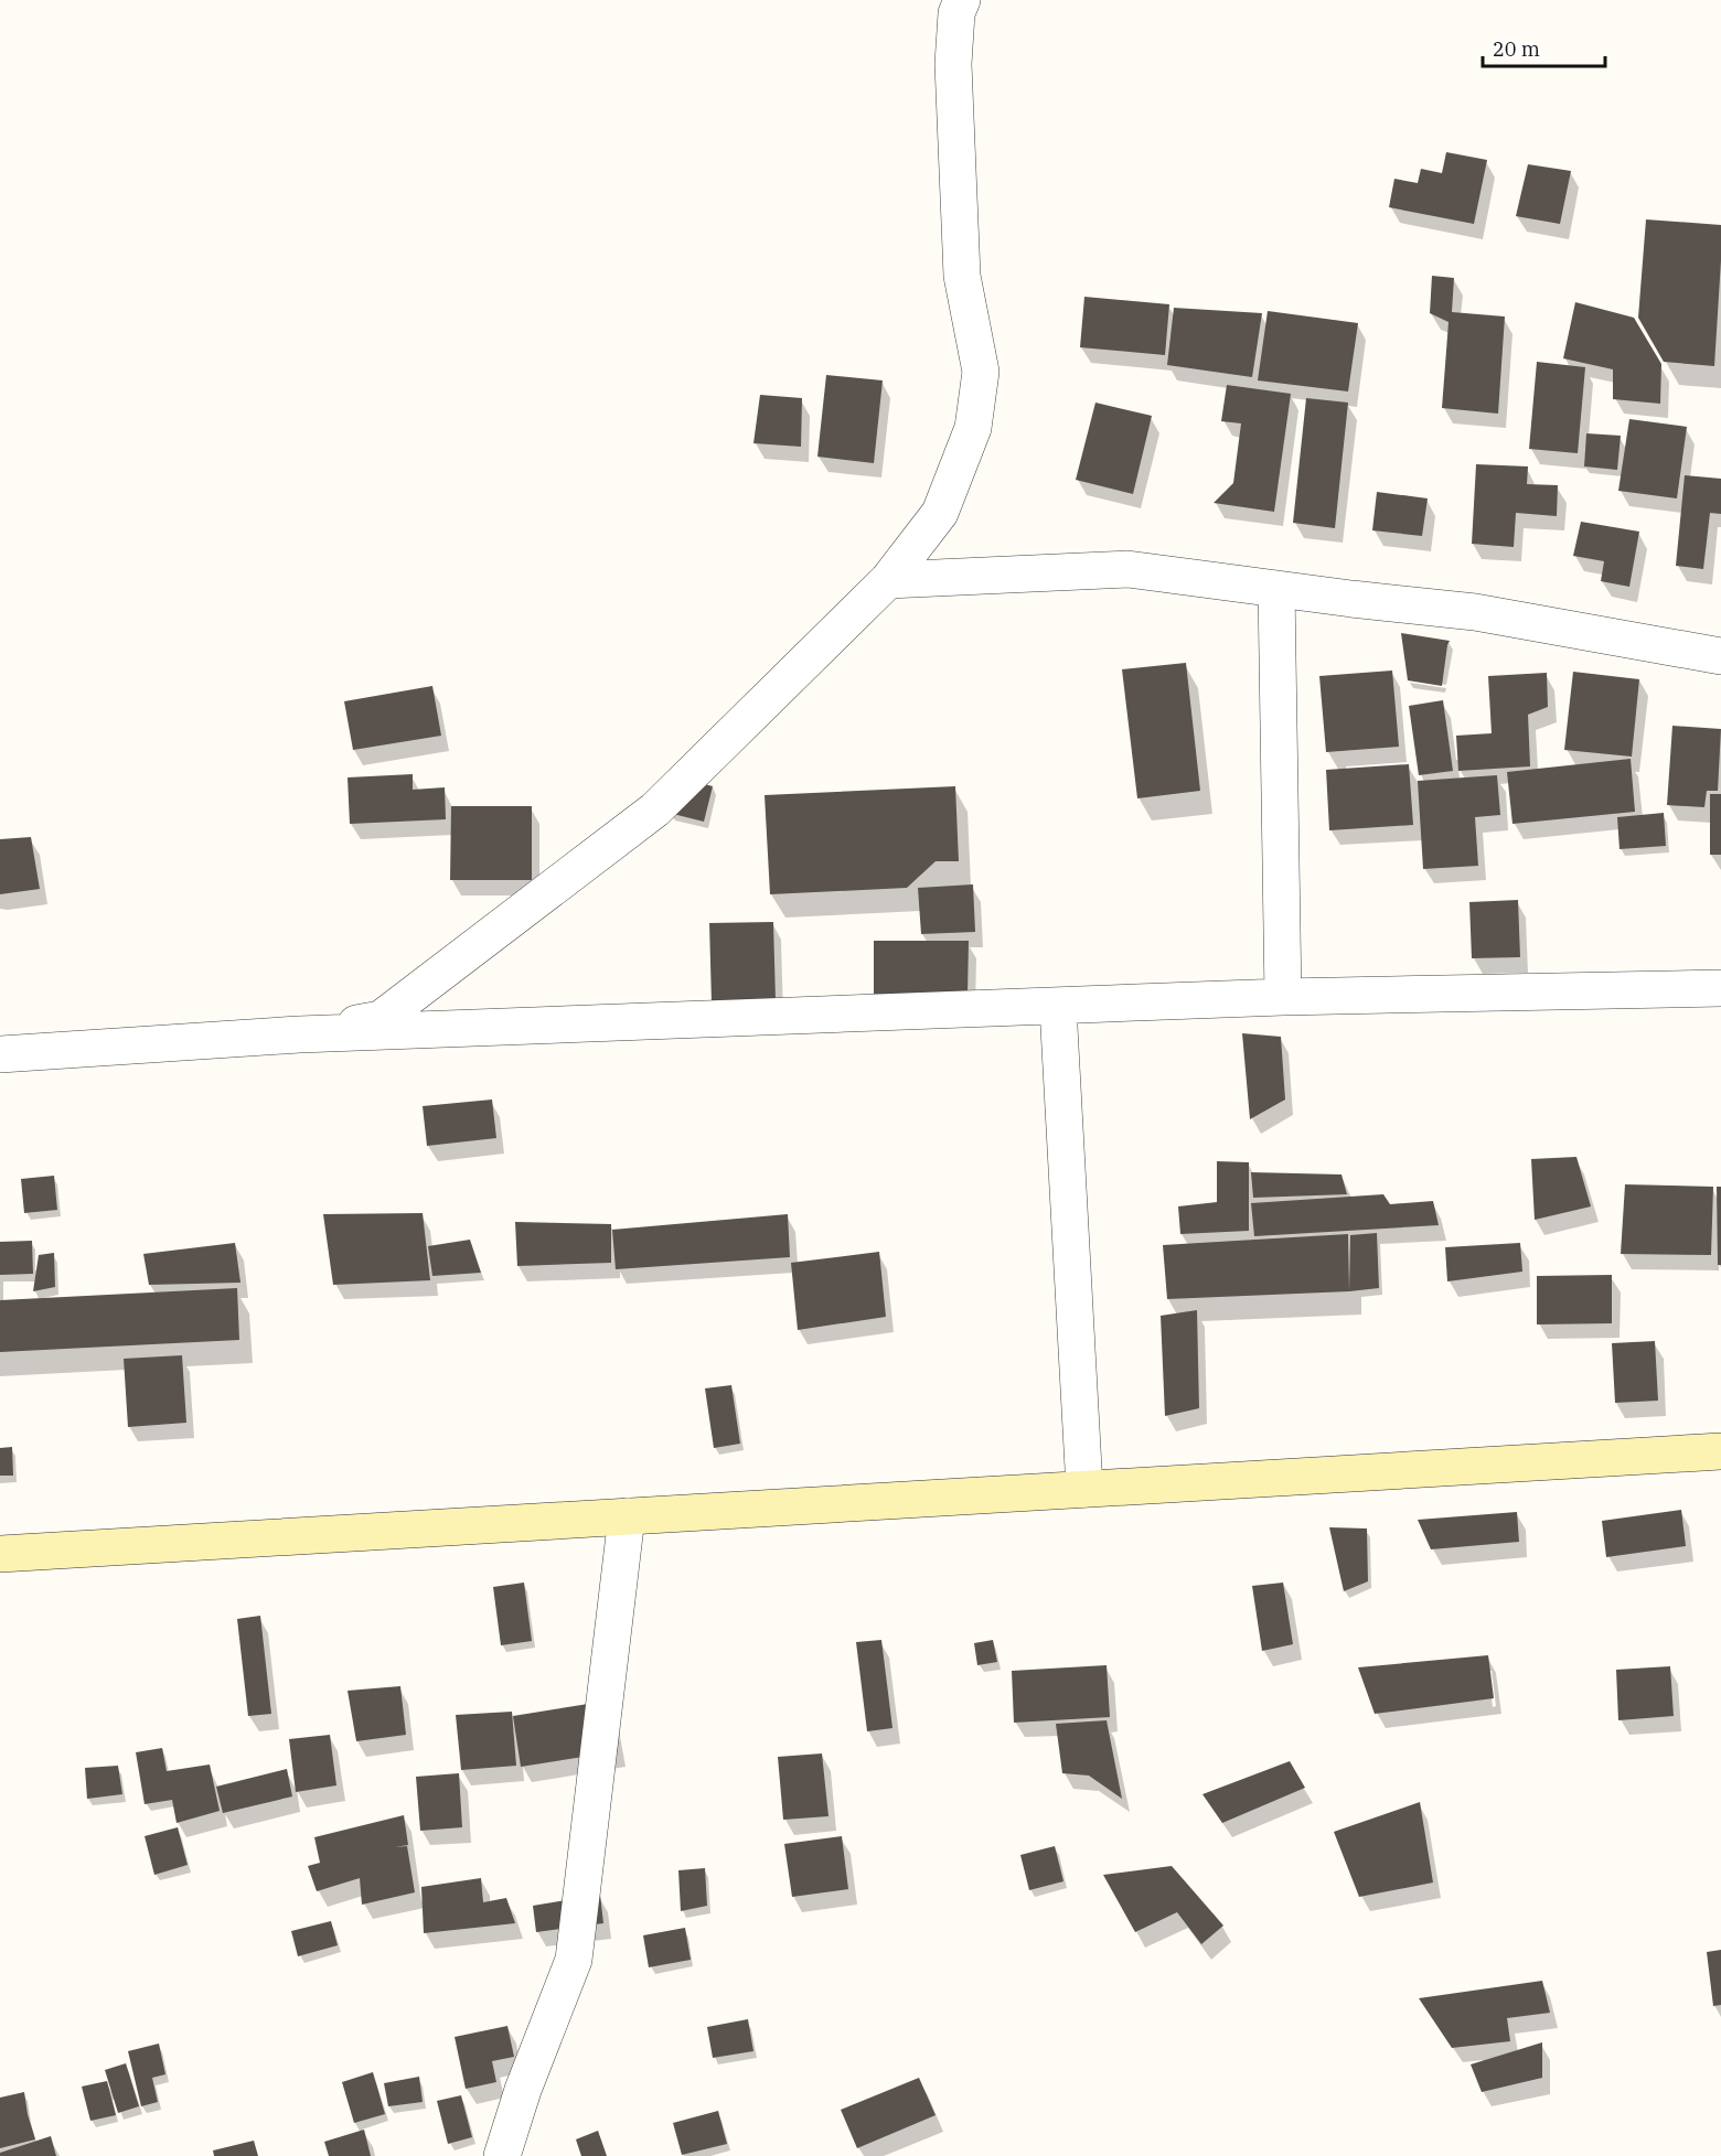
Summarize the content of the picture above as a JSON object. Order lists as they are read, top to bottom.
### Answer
{
  "scale_bar": "20 m"
}
